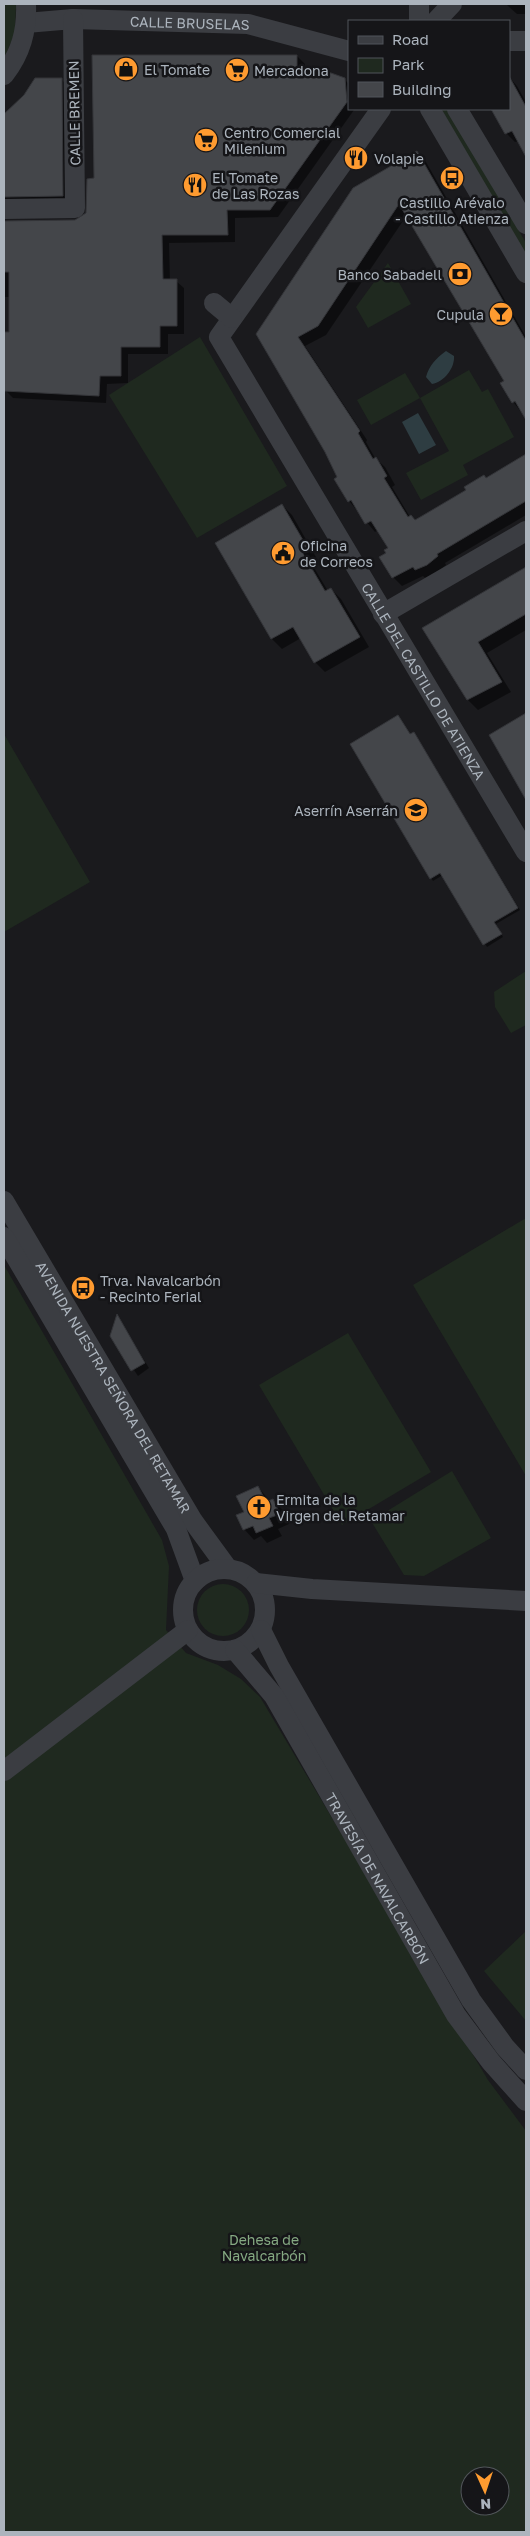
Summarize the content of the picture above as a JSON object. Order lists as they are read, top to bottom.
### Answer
{
  "streets": {
    "street": [
      "CALLE BRUSELAS",
      "CALLE BREMEN",
      "CALLE DEL CASTILLO DE ATIENZA",
      "AVENIDA NUESTRA SEÑORA DEL RETAMAR",
      "TRAVESÍA DE NAVALCARBÓN"
    ]
  },
  "crossings": [
    ["CALLE BRUSELAS", "CALLE BREMEN"],
    ["AVENIDA NUESTRA SEÑORA DEL RETAMAR", "TRAVESÍA DE NAVALCARBÓN"]
  ],
  "parks": ["Dehesa de Navalcarbón"],
  "places": {
    "shop": ["El Tomate"],
    "supermarket": ["Mercadona", "Centro Comercial Milenium"],
    "restaurant": ["Volapie", "El Tomate de Las Rozas"],
    "bus stop": ["Castillo Arévalo - Castillo Atienza", "Trva. Navalcarbón - Recinto Ferial"],
    "bank": ["Banco Sabadell"],
    "bar": ["Cupula"],
    "public building": ["Oficina de Correos"],
    "school or university": ["Aserrín Aserrán"],
    "church": ["Ermita de la Virgen del Retamar"]
  },
  "legend": ["Road", "Park", "Building"],
  "north": "bottom"
}
